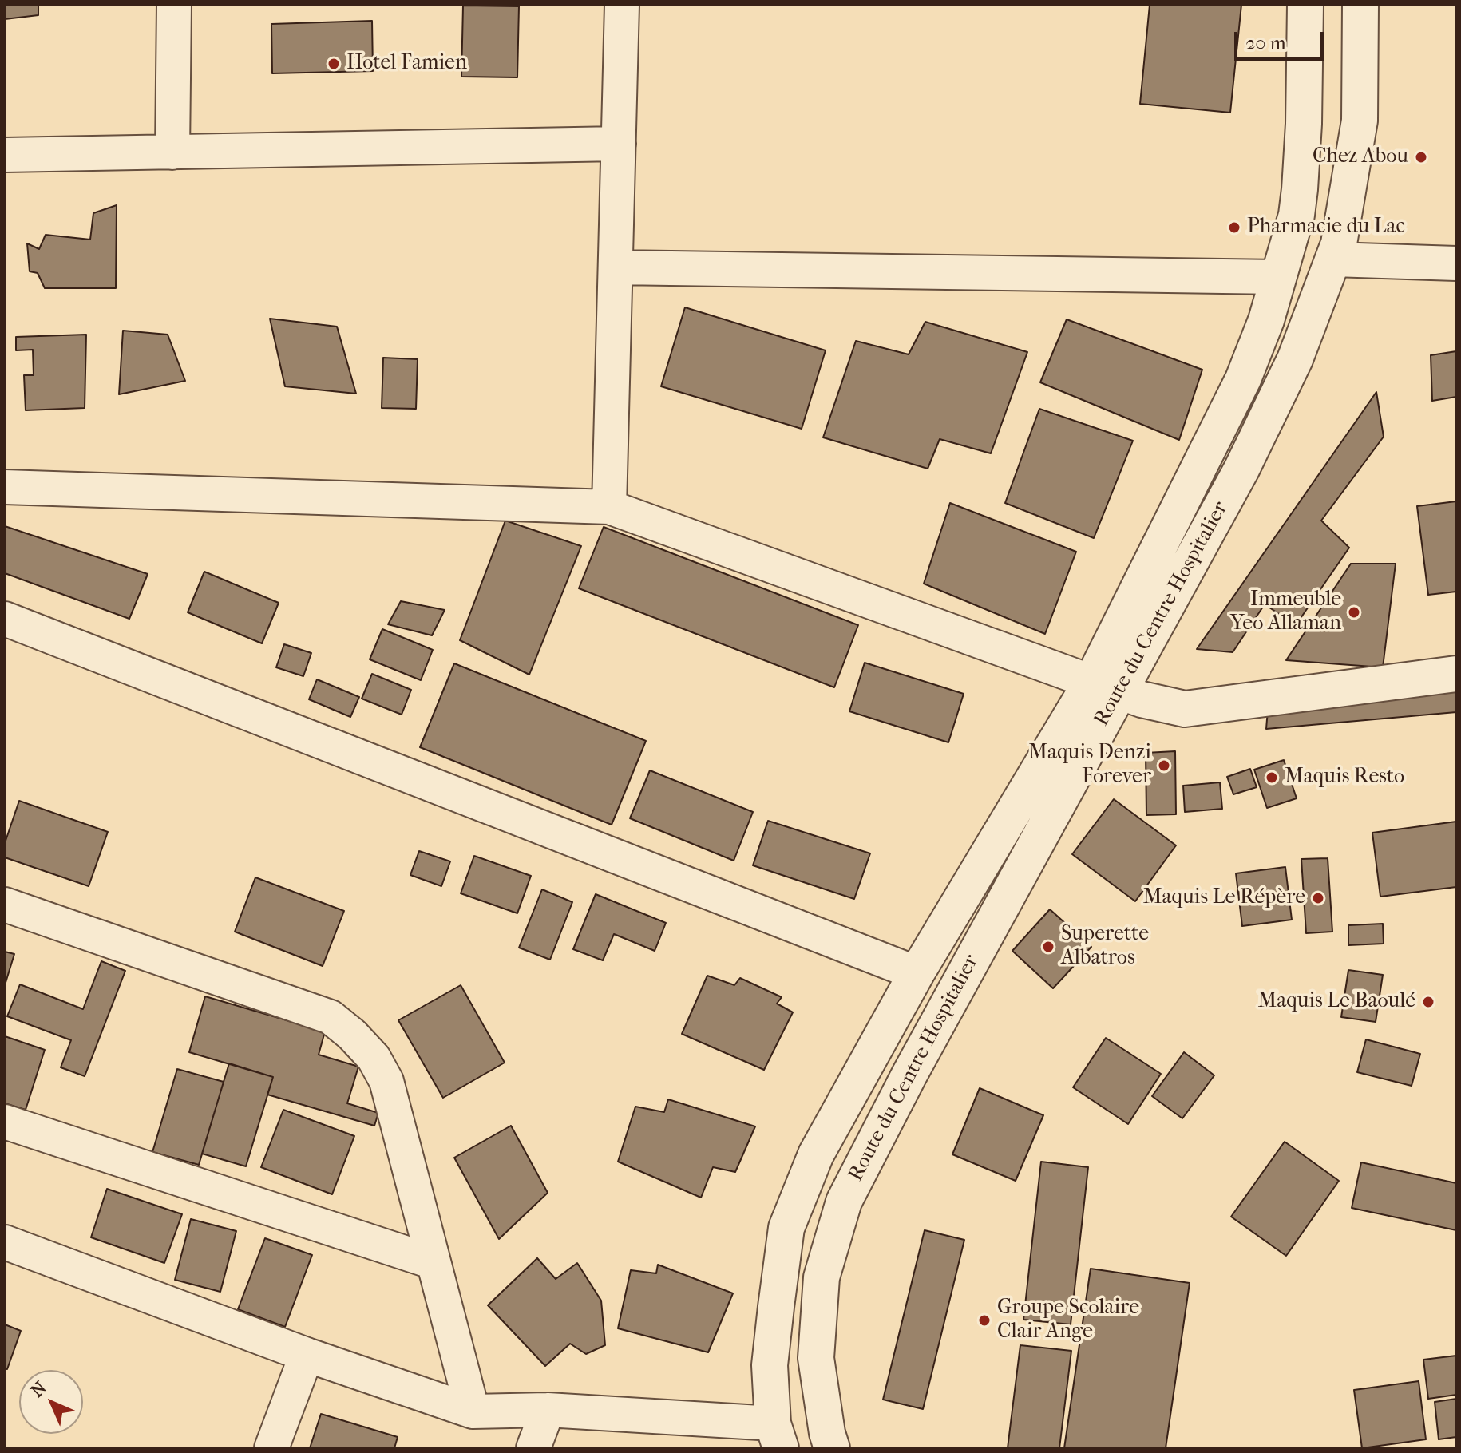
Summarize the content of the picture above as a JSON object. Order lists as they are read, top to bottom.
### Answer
{
  "streets": {
    "street": ["Route du Centre Hospitalier"]
  },
  "places": [
    "Hotel Famien",
    "Chez Abou",
    "Pharmacie du Lac",
    "Immeuble Yeo Allaman",
    "Maquis Denzi Forever",
    "Maquis Resto",
    "Maquis Le Répère",
    "Superette Albatros",
    "Maquis Le Baoulé",
    "Groupe Scolaire Clair Ange"
  ],
  "scale_bar": "20 m",
  "north": "top left"
}
